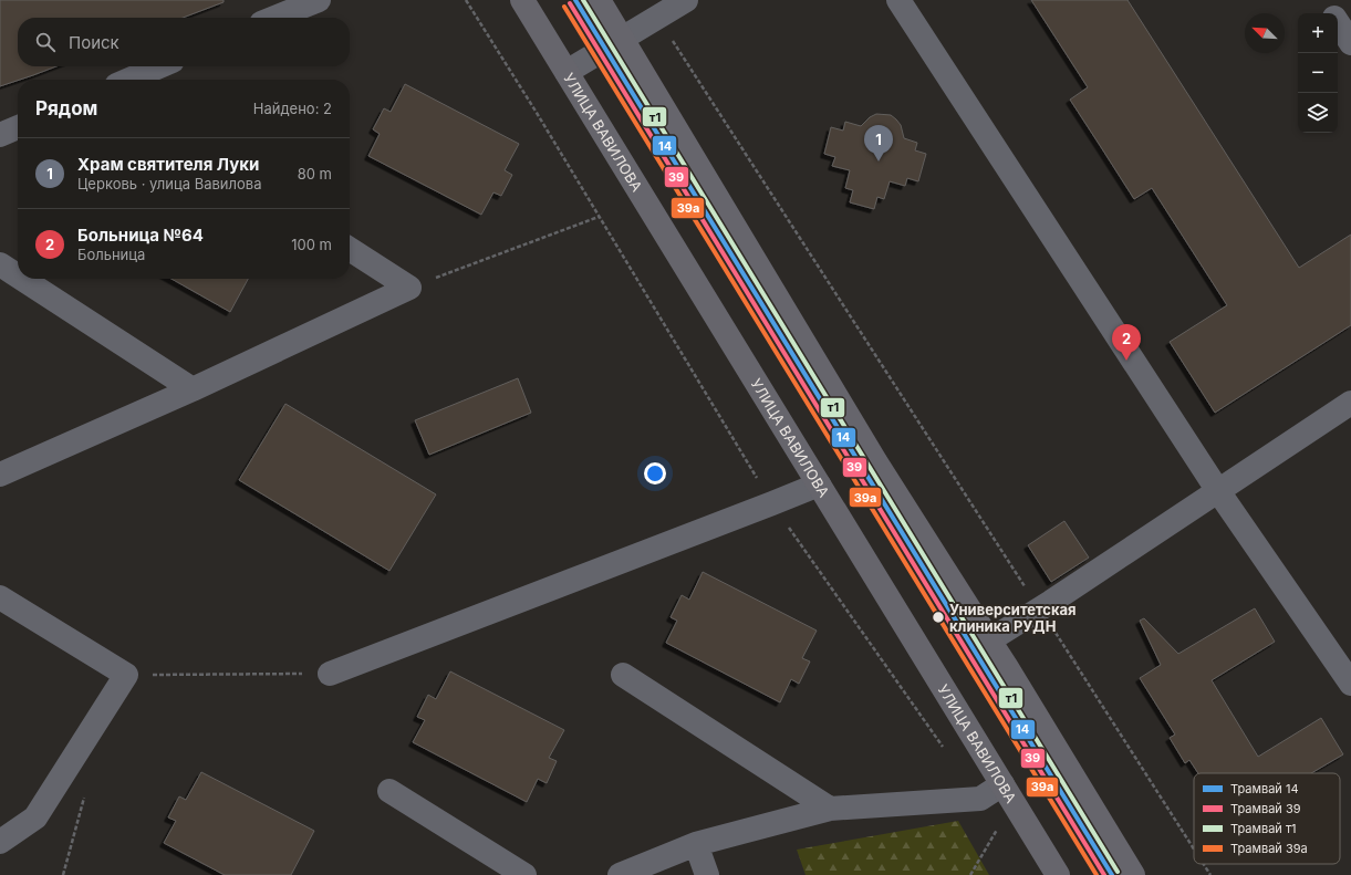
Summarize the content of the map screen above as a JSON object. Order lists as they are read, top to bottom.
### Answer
{
  "streets": {
    "main road": ["УЛИЦА ВАВИЛОВА"]
  },
  "places": ["Университетская клиника РУДН"],
  "lines": [
    "tram line 14",
    "tram line т1",
    "tram line 39",
    "tram line 39а"
  ],
  "legend": [
    "Трамвай 14",
    "Трамвай 39",
    "Трамвай т1",
    "Трамвай 39а"
  ],
  "north": "top left",
  "page": {
    "map_buttons": ["+", "−"],
    "search": "Поиск",
    "heading": ["Рядом", "Найдено: 2"],
    "pins": ["1", "2"],
    "list": [
      {
        "mark": "1",
        "name": "Храм святителя Луки",
        "note": "Церковь · улица Вавилова",
        "value": "80 m"
      },
      {
        "mark": "2",
        "name": "Больница №64",
        "note": "Больница",
        "value": "100 m"
      }
    ]
  }
}
